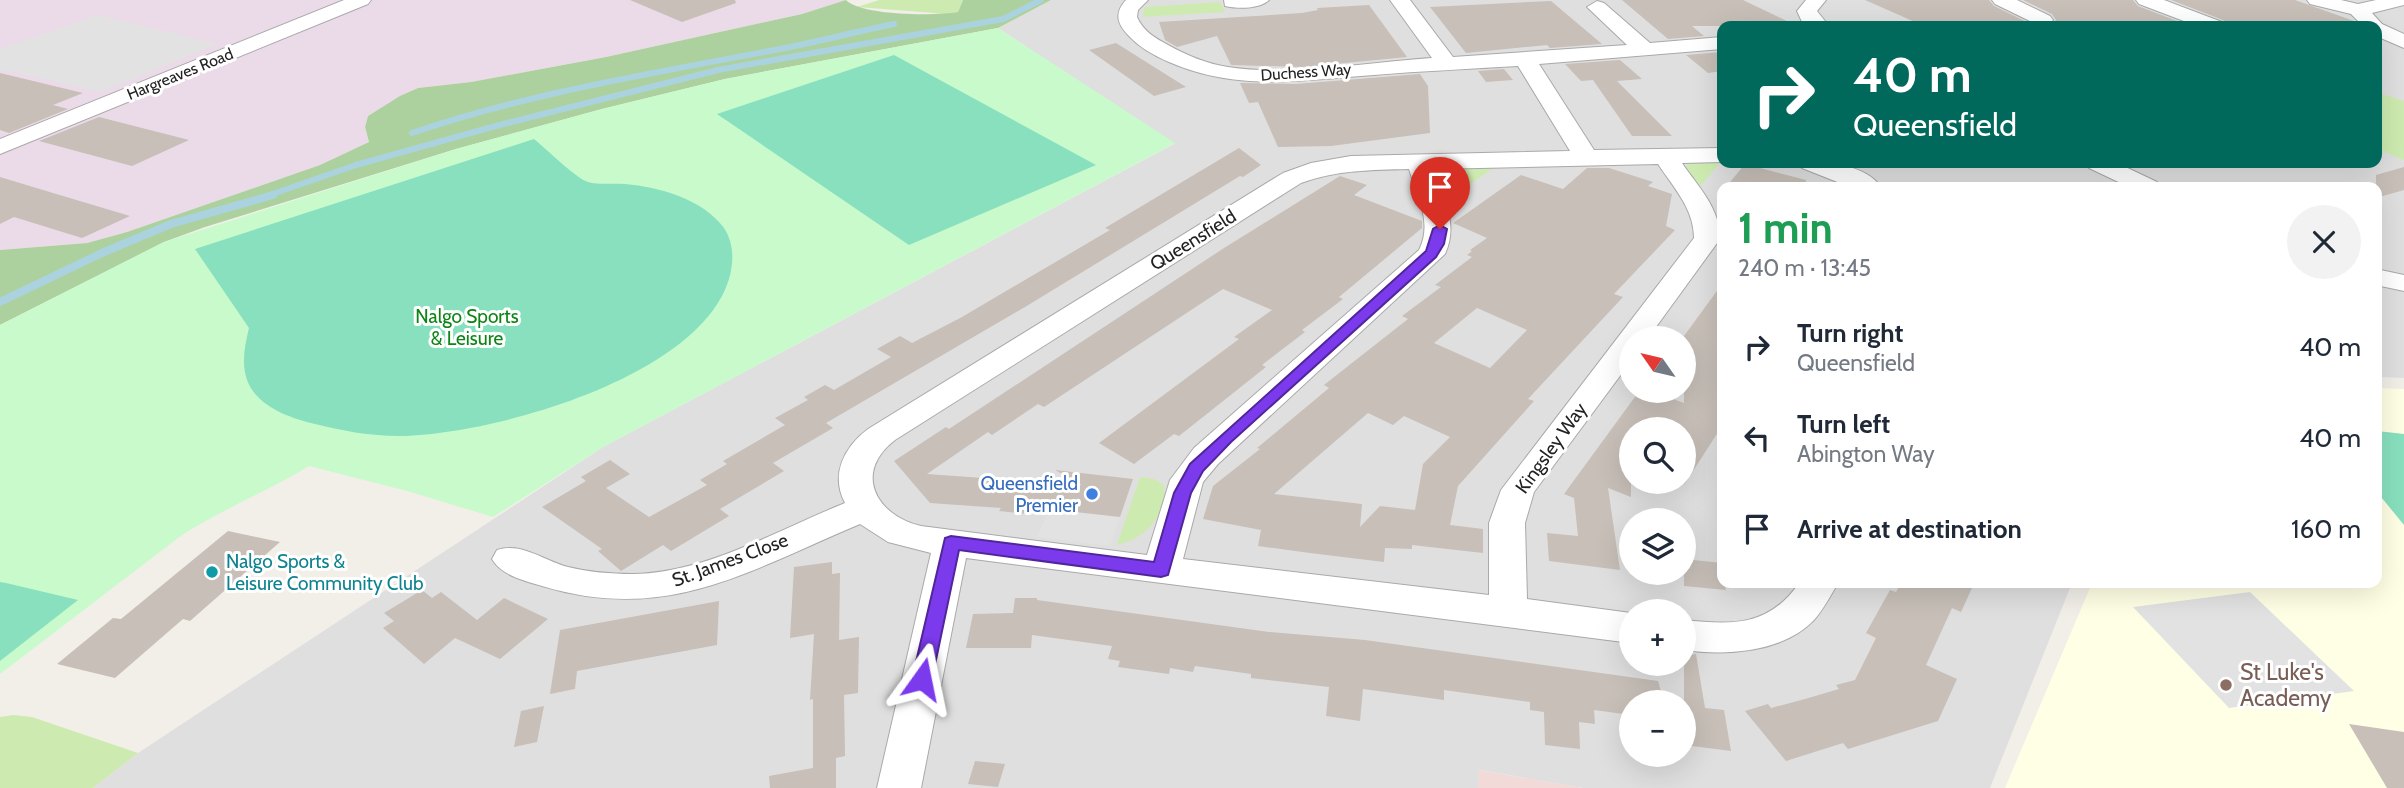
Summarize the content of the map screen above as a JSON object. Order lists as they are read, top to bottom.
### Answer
{
  "streets": {
    "street": [
      "Duchess Way",
      "Hargreaves Road",
      "Queensfield",
      "Kingsley Way",
      "St. James Close"
    ]
  },
  "crossings": [
    ["Queensfield", "Kingsley Way"],
    ["Queensfield", "St. James Close"]
  ],
  "parks": ["Nalgo Sports & Leisure"],
  "places": ["Queensfield Premier", "Nalgo Sports & Leisure Community Club", "St Luke's Academy"],
  "north": "top left",
  "page": {
    "turn": ["40 m", "Queensfield"],
    "heading": ["1 min", "240 m · 13:45"],
    "list": [
      {
        "name": "Turn right",
        "note": "Queensfield",
        "value": "40 m"
      },
      {
        "name": "Turn left",
        "note": "Abington Way",
        "value": "40 m"
      },
      {
        "name": "Arrive at destination",
        "value": "160 m"
      }
    ],
    "map_buttons": ["+", "−"]
  }
}
